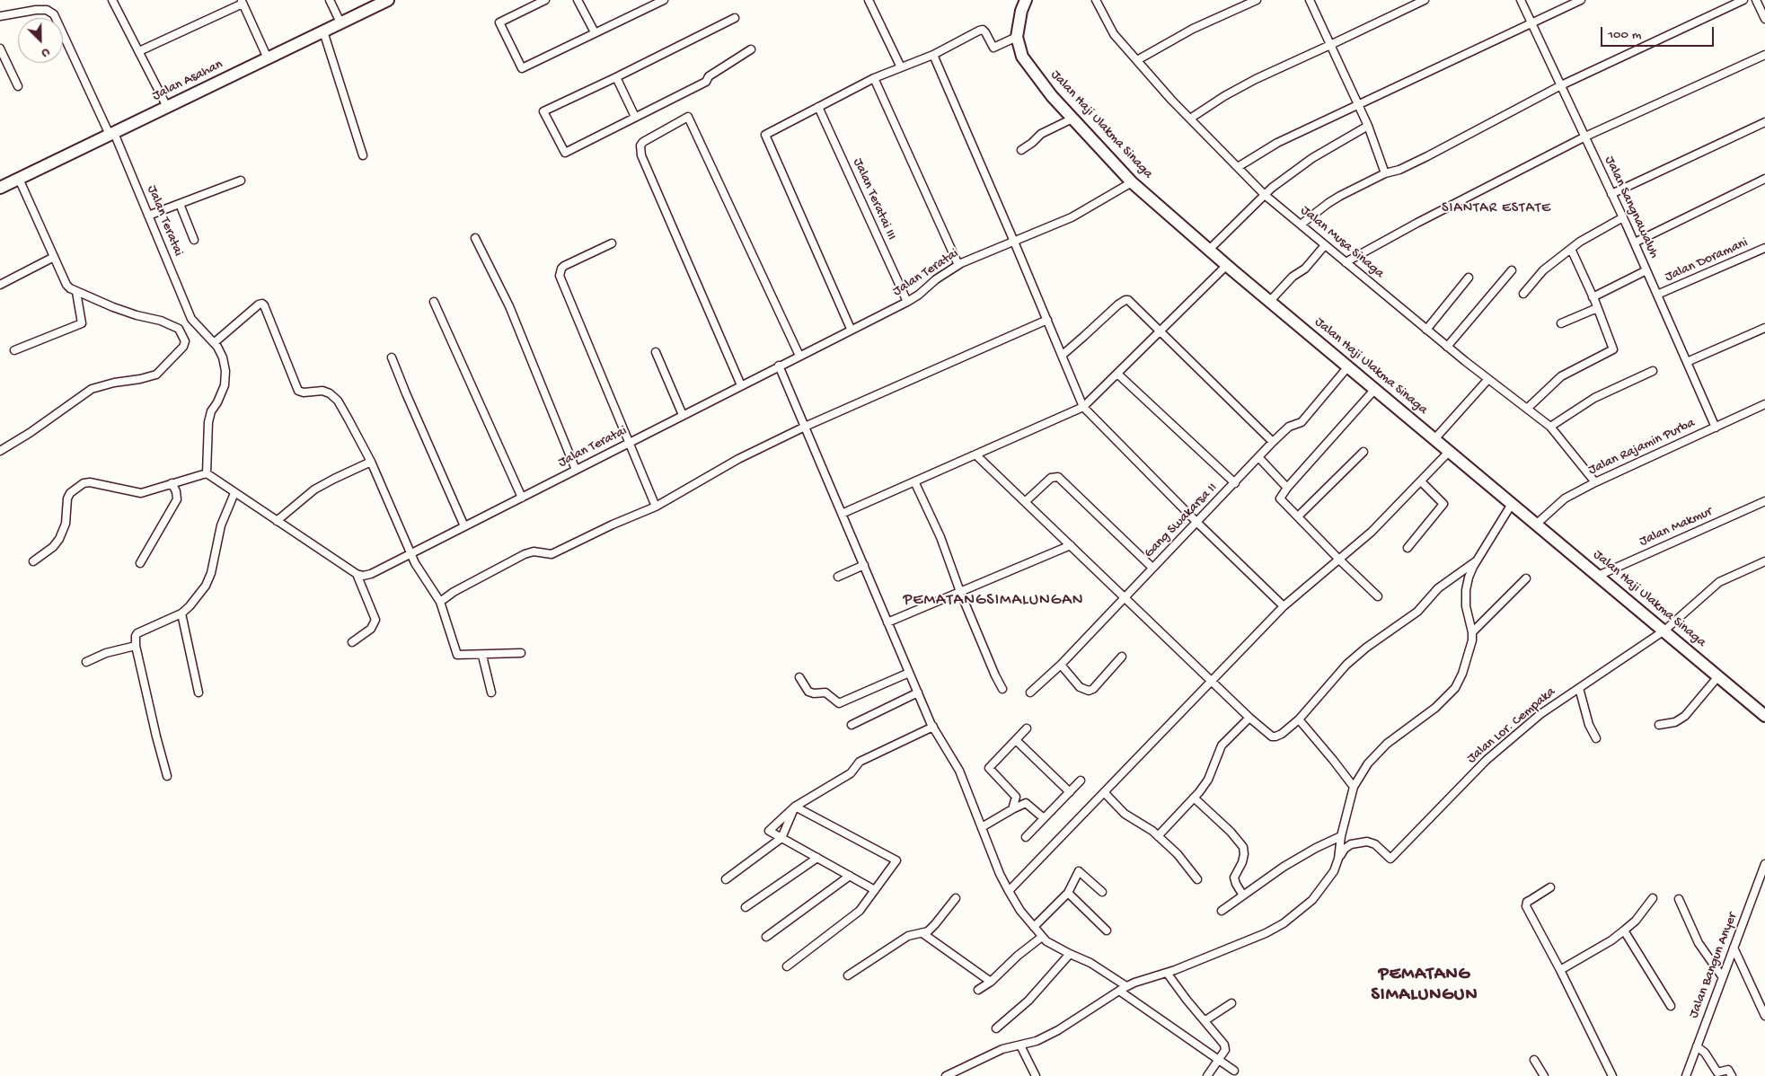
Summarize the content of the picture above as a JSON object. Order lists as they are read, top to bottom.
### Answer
{
  "streets": {
    "main road": ["Jalan Asahan", "Jalan Haji Ulakma Sinaga"],
    "street": [
      "Jalan Teratai III",
      "Jalan Sangnawaluh",
      "Jalan Teratai",
      "Jalan Musa Sinaga",
      "Jalan Doramani",
      "Jalan Rajamin Purba",
      "Gang Swakarsa II",
      "Jalan Makmur",
      "Jalan Lor. Cempaka",
      "Jalan Bangun Anyer"
    ]
  },
  "crossings": [
    ["Jalan Asahan", "Jalan Teratai"],
    ["Jalan Haji Ulakma Sinaga", "Jalan Teratai"],
    ["Jalan Haji Ulakma Sinaga", "Jalan Rajamin Purba"],
    ["Jalan Haji Ulakma Sinaga", "Gang Swakarsa II"],
    ["Jalan Haji Ulakma Sinaga", "Jalan Makmur"],
    ["Jalan Haji Ulakma Sinaga", "Jalan Lor. Cempaka"],
    ["Jalan Teratai III", "Jalan Teratai"],
    ["Jalan Sangnawaluh", "Jalan Doramani"],
    ["Jalan Sangnawaluh", "Jalan Rajamin Purba"],
    ["Jalan Musa Sinaga", "Jalan Rajamin Purba"]
  ],
  "districts": ["SIANTAR ESTATE", "PEMATANGSIMALUNGAN", "PEMATANG SIMALUNGUN"],
  "scale_bar": "100 m",
  "north": "bottom right"
}
